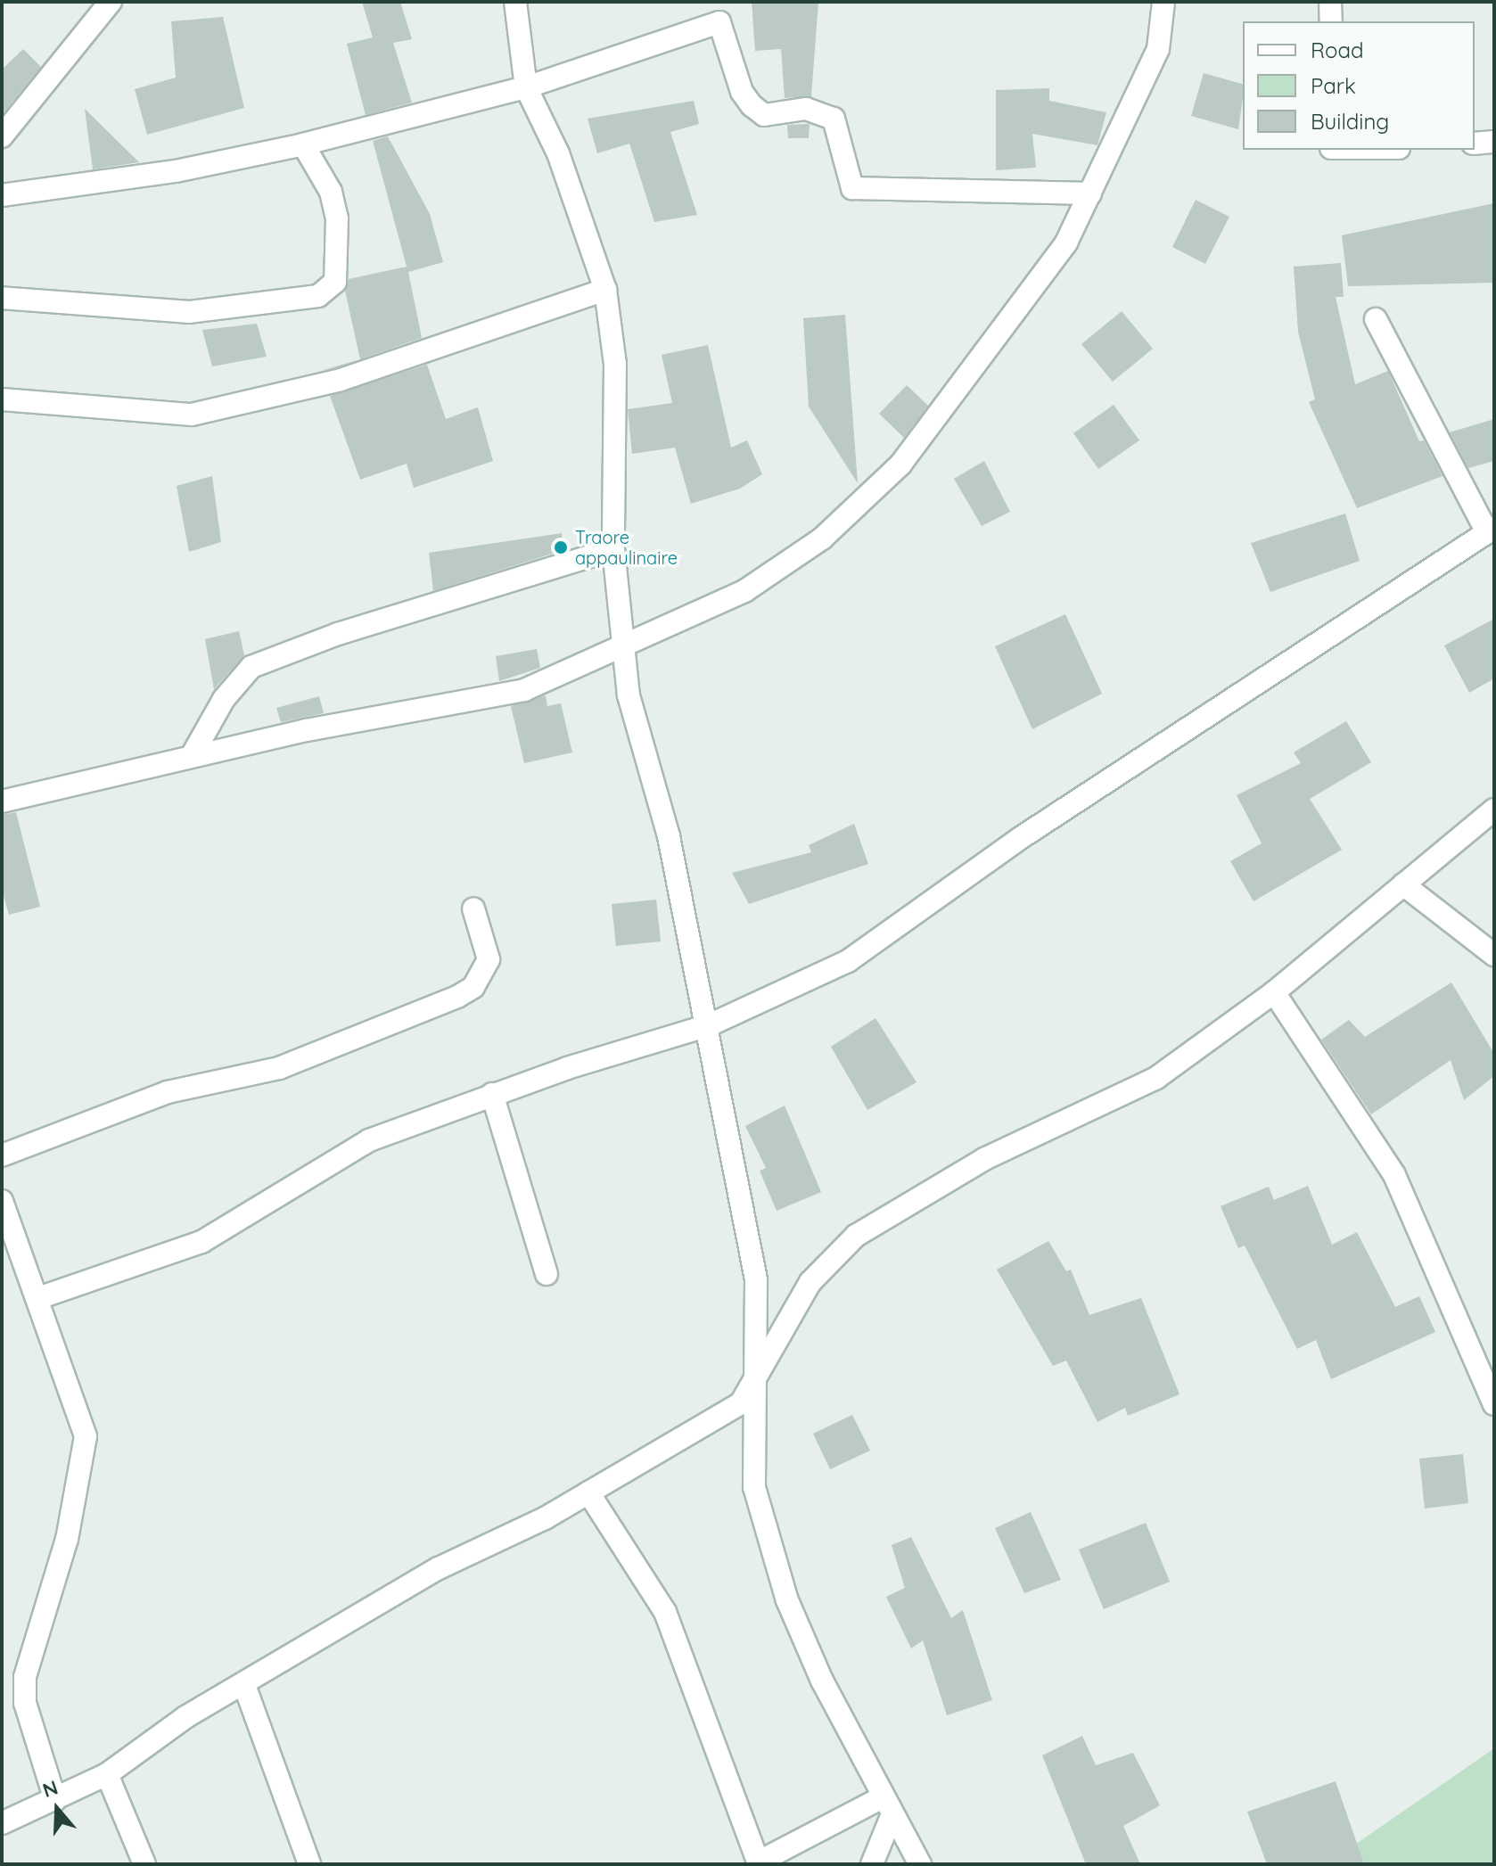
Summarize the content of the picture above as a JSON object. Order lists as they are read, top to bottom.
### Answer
{
  "places": ["Traore appaulinaire"],
  "legend": ["Road", "Park", "Building"],
  "north": "top"
}
